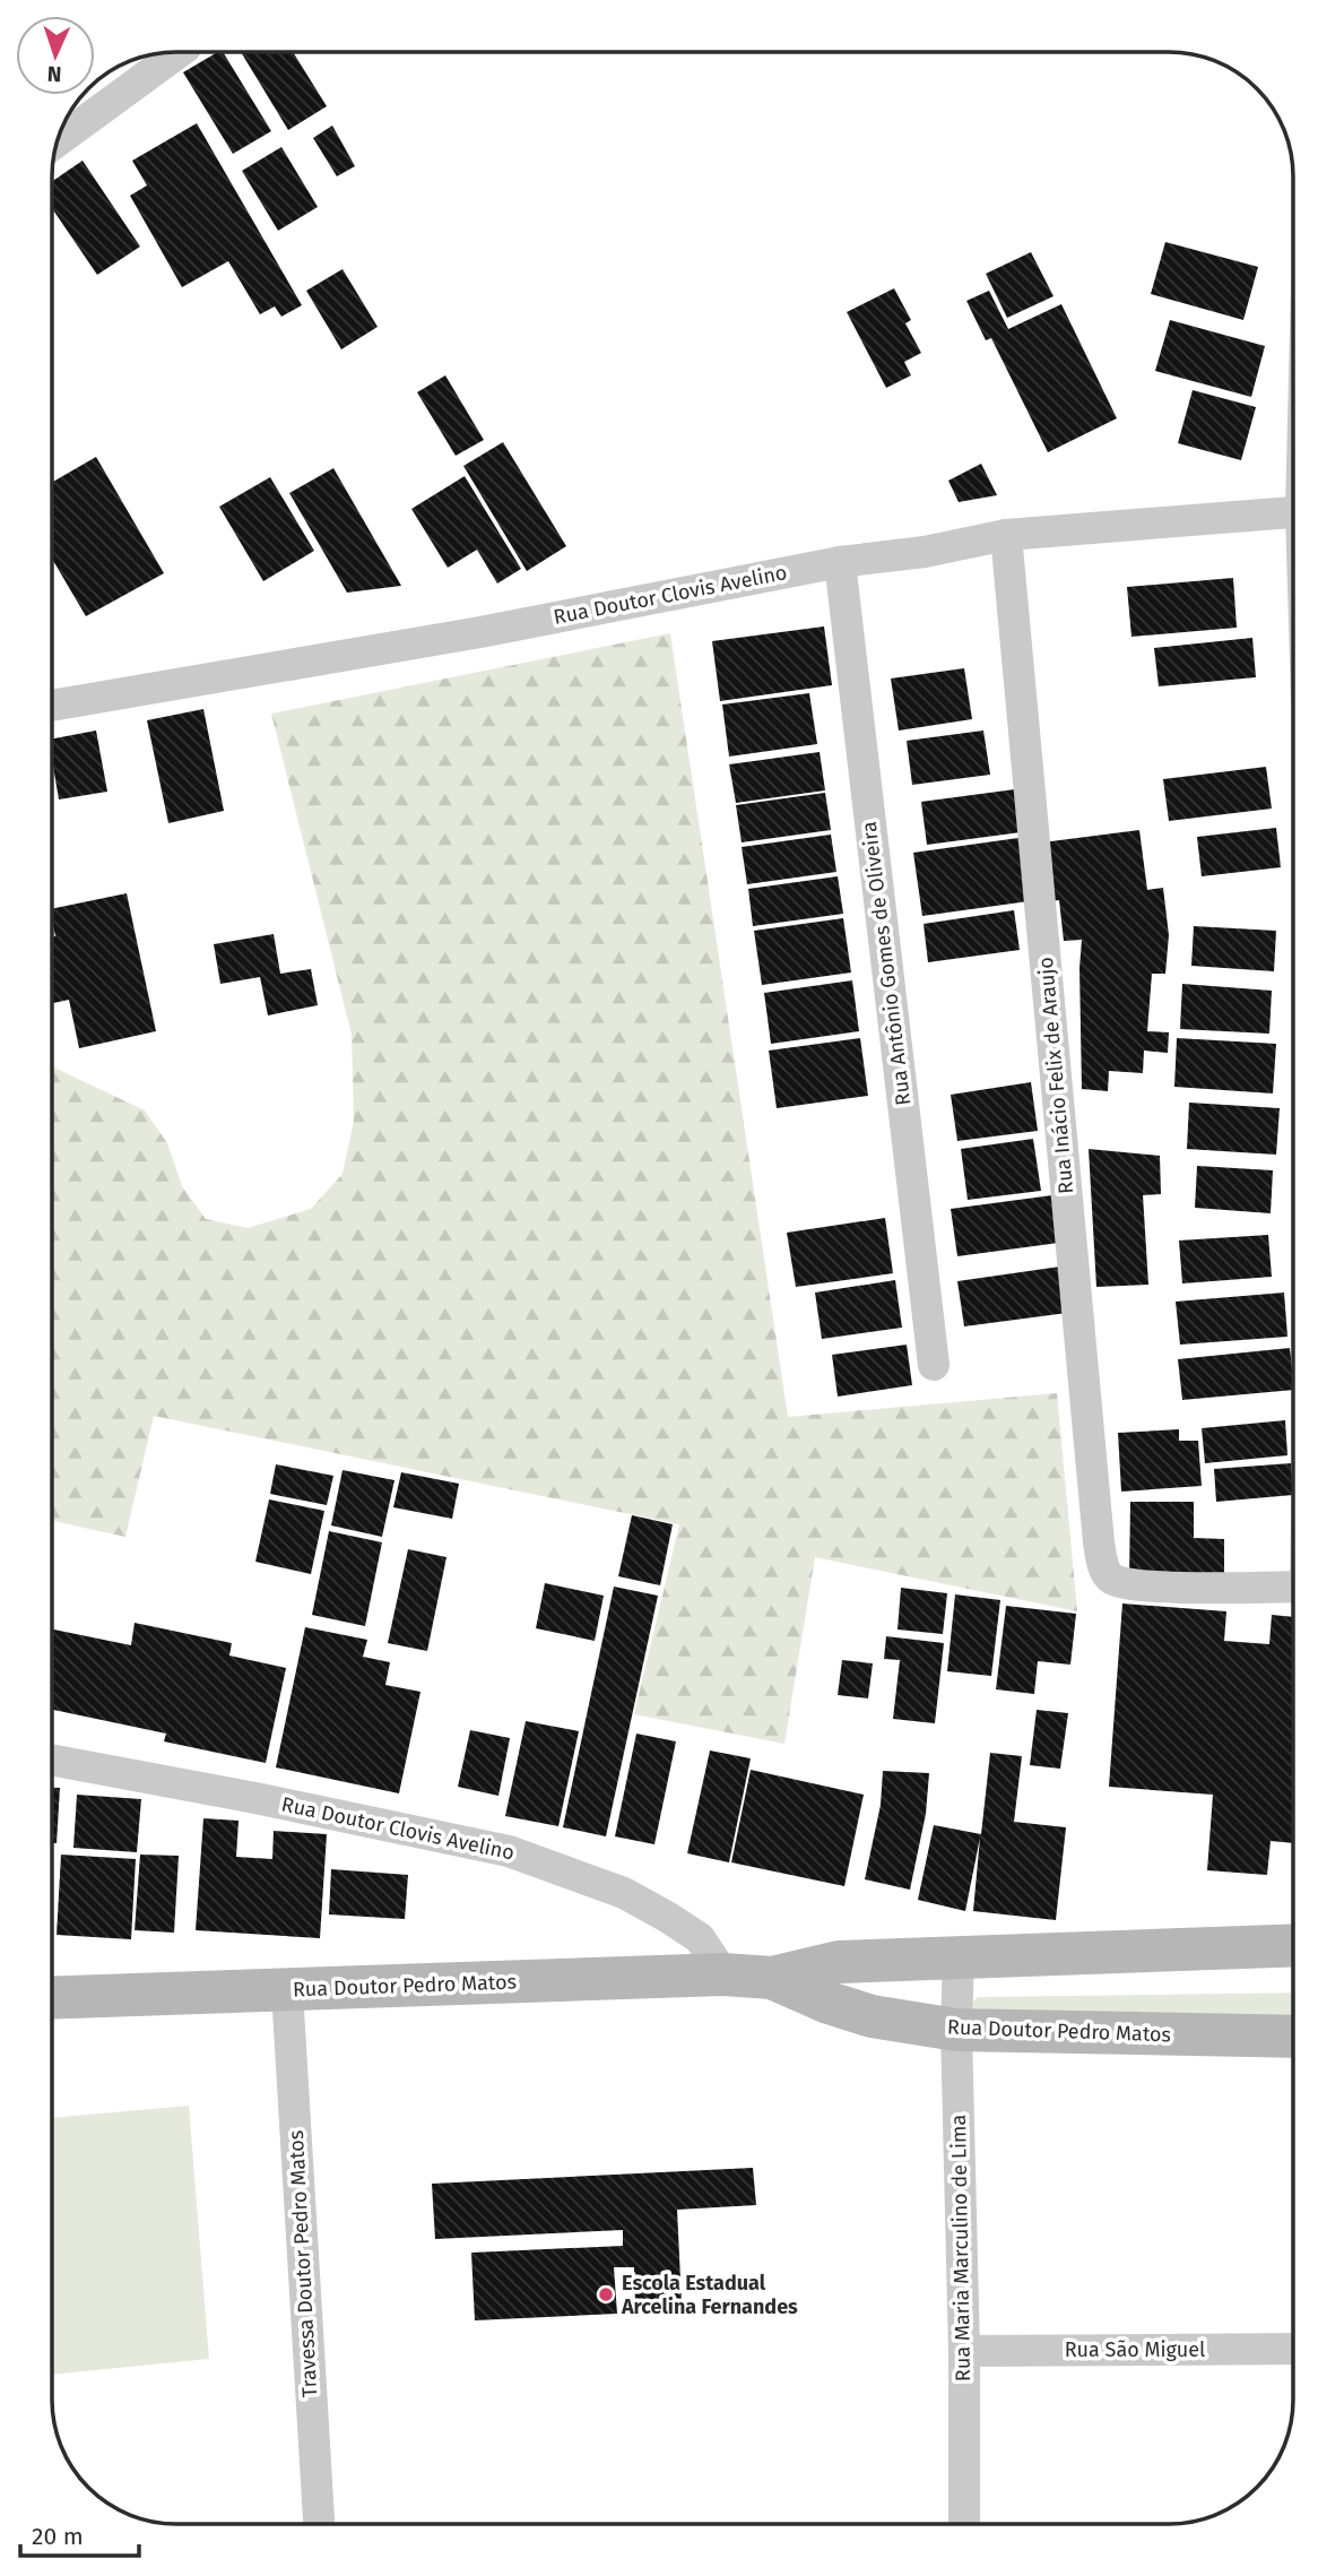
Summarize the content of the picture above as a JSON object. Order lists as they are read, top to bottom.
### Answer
{
  "streets": {
    "main road": ["Rua Doutor Pedro Matos"],
    "street": [
      "Rua Doutor Clovis Avelino",
      "Rua Antônio Gomes de Oliveira",
      "Rua Inácio Felix de Araujo",
      "Rua Maria Marculino de Lima",
      "Travessa Doutor Pedro Matos",
      "Rua São Miguel"
    ]
  },
  "crossings": [
    ["Rua Doutor Clovis Avelino", "Rua Antônio Gomes de Oliveira"],
    ["Rua Doutor Clovis Avelino", "Rua Inácio Felix de Araujo"],
    ["Rua Doutor Clovis Avelino", "Rua Doutor Pedro Matos"],
    ["Rua Doutor Pedro Matos", "Rua Maria Marculino de Lima"],
    ["Rua Doutor Pedro Matos", "Travessa Doutor Pedro Matos"],
    ["Rua Maria Marculino de Lima", "Rua São Miguel"]
  ],
  "places": ["Escola Estadual Arcelina Fernandes"],
  "scale_bar": "20 m",
  "north": "bottom"
}
